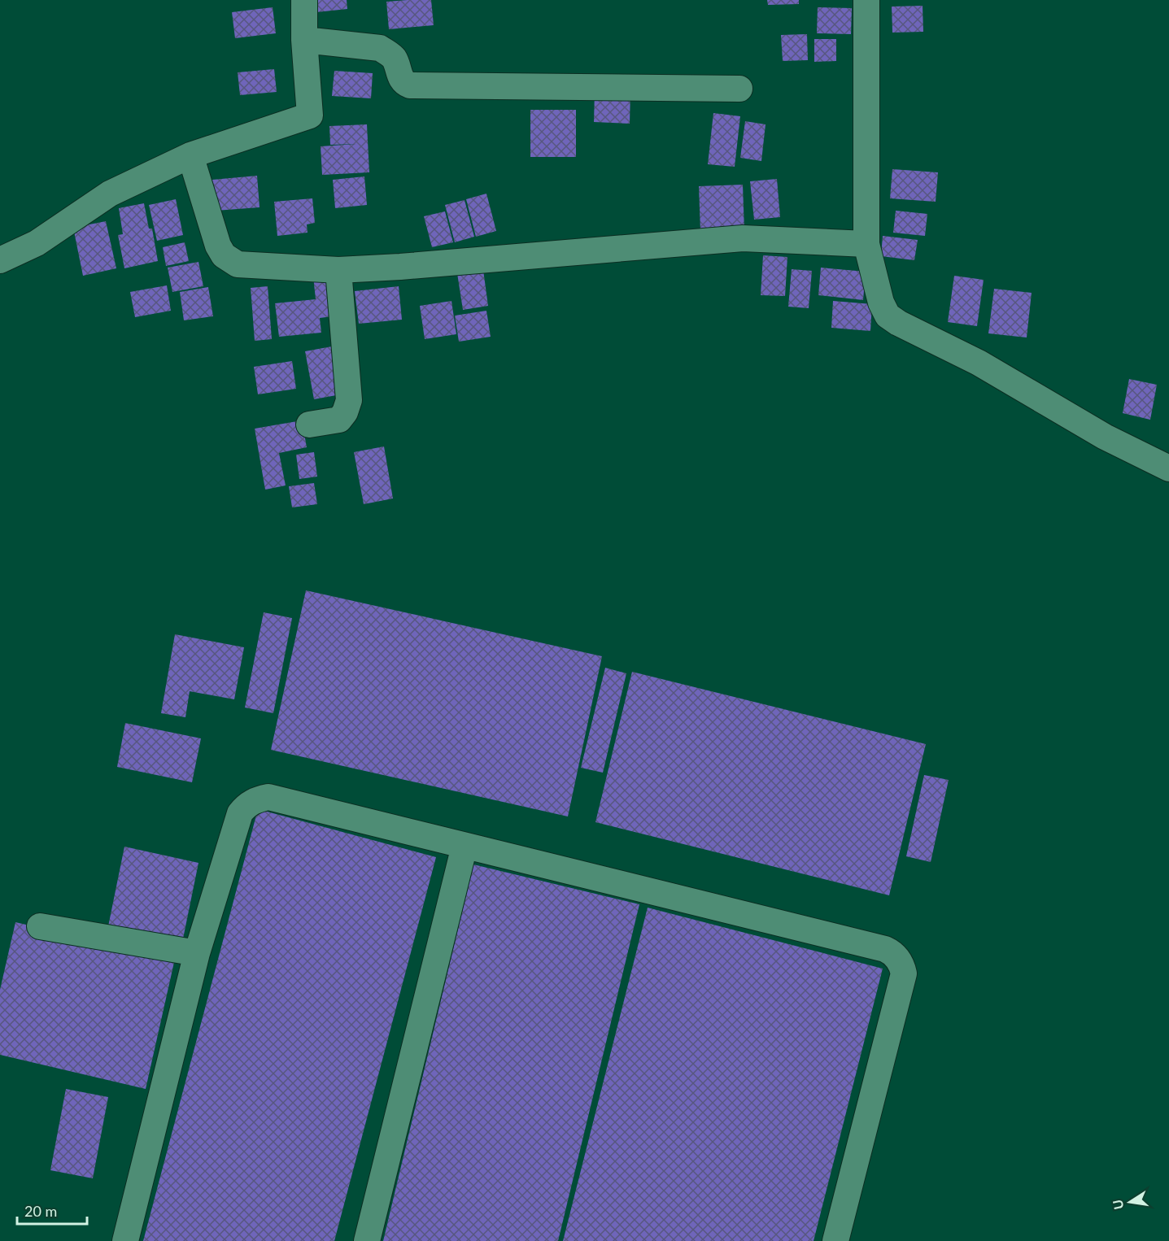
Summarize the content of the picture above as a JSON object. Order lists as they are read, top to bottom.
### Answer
{
  "scale_bar": "20 m",
  "north": "left"
}
